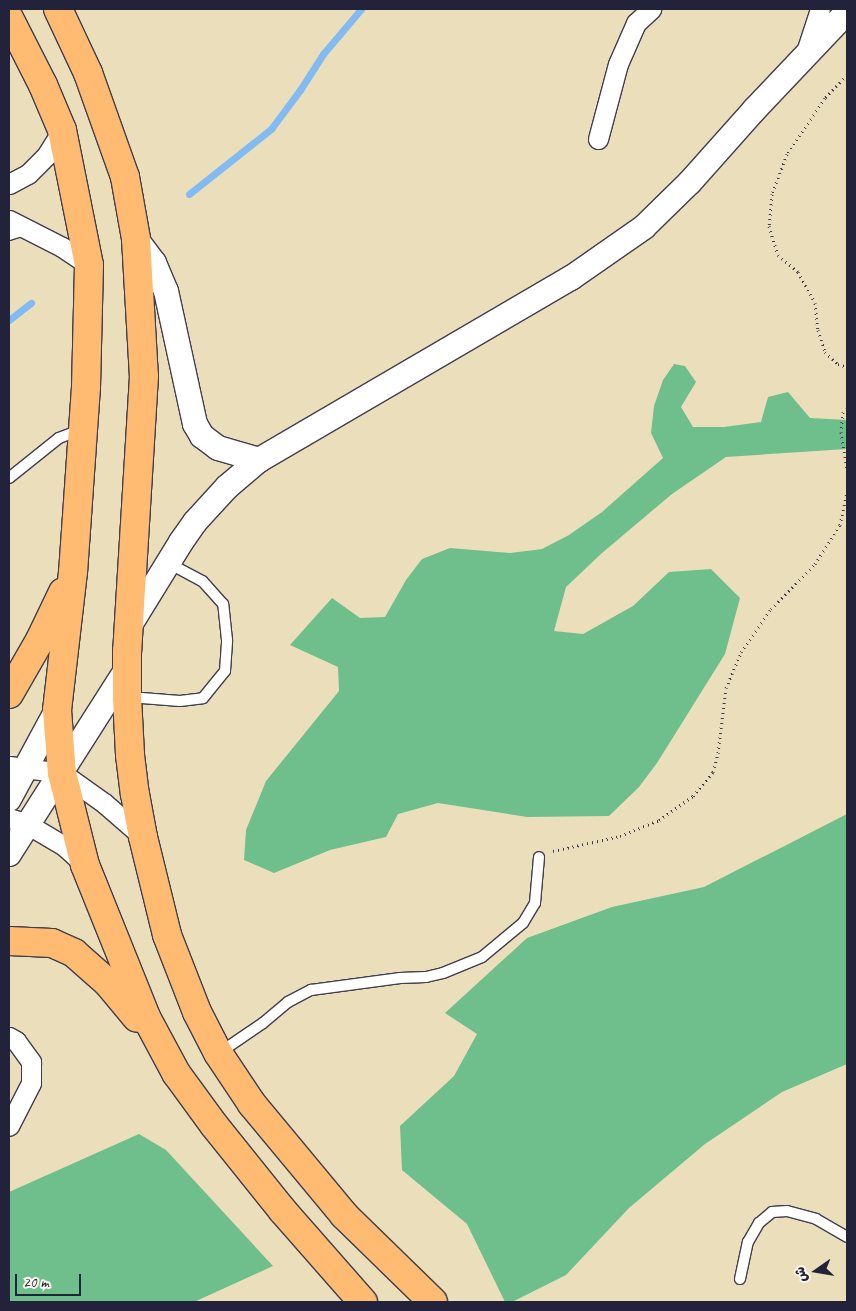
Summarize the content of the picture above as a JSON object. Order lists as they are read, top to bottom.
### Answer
{
  "scale_bar": "20 m",
  "north": "left"
}
